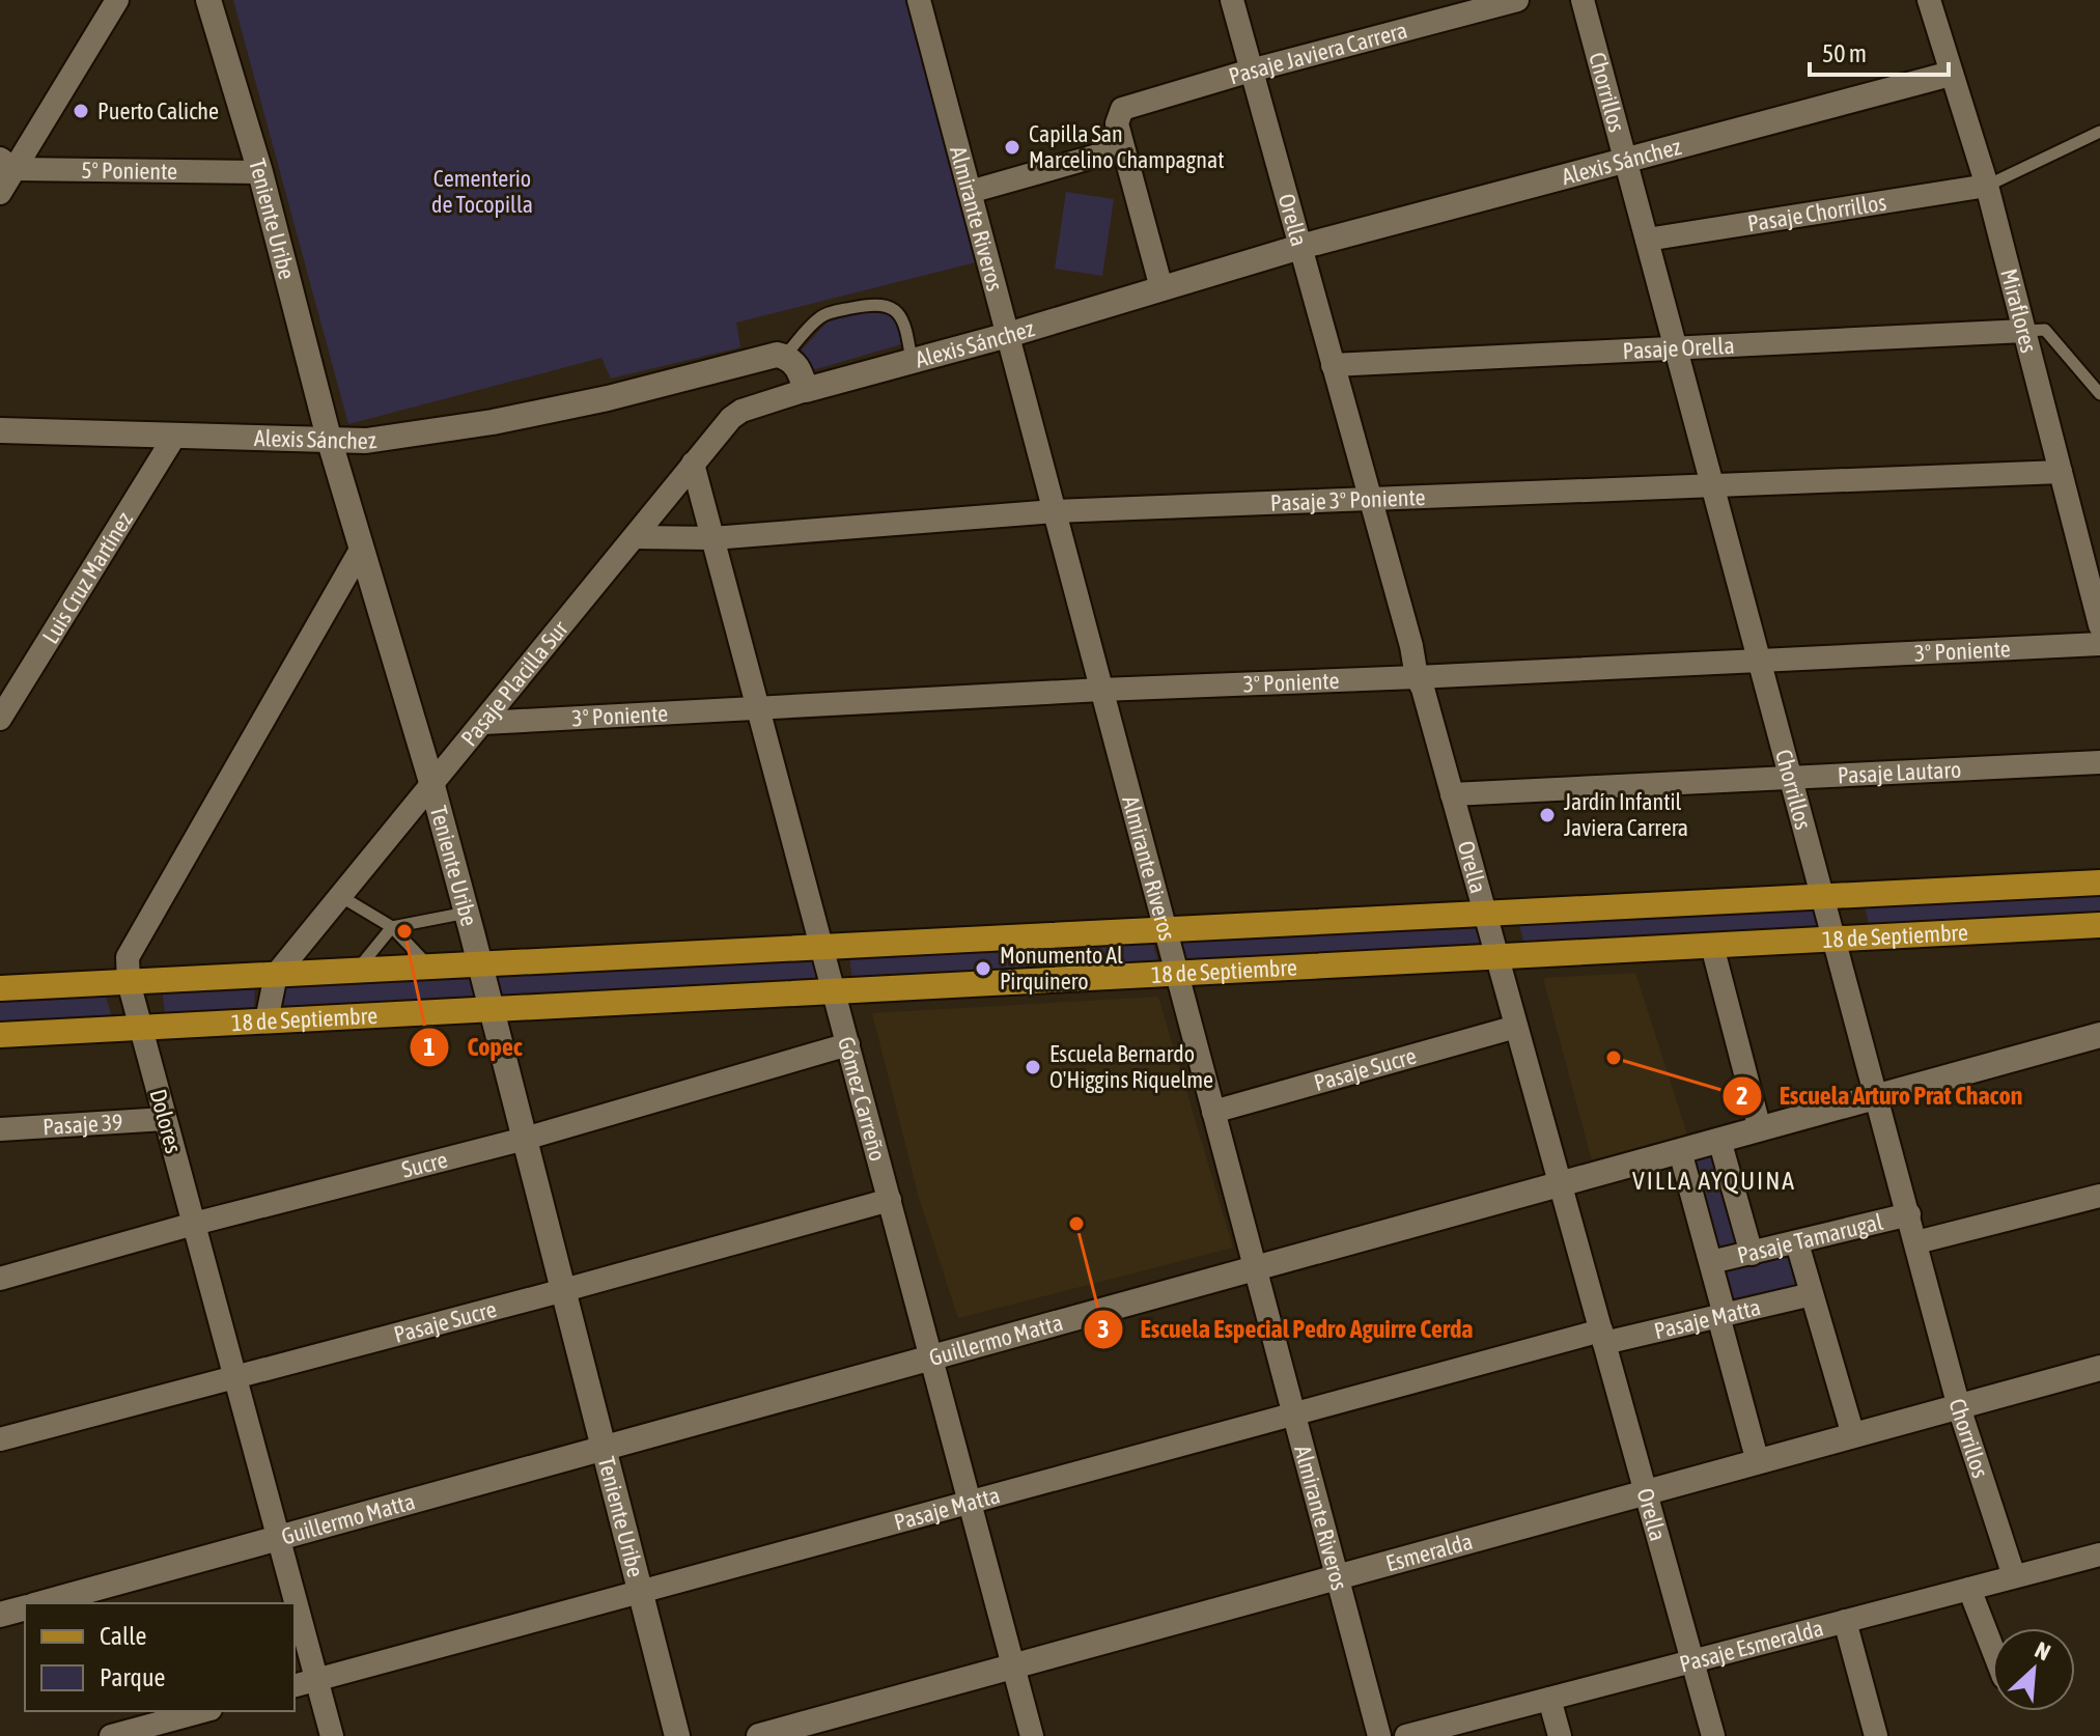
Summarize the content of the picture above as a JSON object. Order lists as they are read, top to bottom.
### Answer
{
  "streets": {
    "main road": ["18 de Septiembre"],
    "street": [
      "Pasaje Javiera Carrera",
      "Chorrillos",
      "Alexis Sánchez",
      "5° Poniente",
      "Pasaje Chorrillos",
      "Teniente Uribe",
      "Almirante Riveros",
      "Orella",
      "Miraflores",
      "Pasaje Orella",
      "Pasaje 3° Poniente",
      "Luis Cruz Martínez",
      "3° Poniente",
      "Pasaje Placilla Sur",
      "Pasaje Lautaro",
      "Pasaje Sucre",
      "Gómez Carreño",
      "Dolores",
      "Pasaje 39",
      "Sucre",
      "Pasaje Tamarugal",
      "Pasaje Matta",
      "Guillermo Matta",
      "Esmeralda",
      "Pasaje Esmeralda"
    ]
  },
  "crossings": [
    ["Pasaje Javiera Carrera", "Orella"],
    ["Chorrillos", "Alexis Sánchez"],
    ["Chorrillos", "Pasaje Chorrillos"],
    ["Chorrillos", "Pasaje Orella"],
    ["Chorrillos", "Pasaje 3° Poniente"],
    ["Chorrillos", "3° Poniente"],
    ["Chorrillos", "Pasaje Lautaro"],
    ["Chorrillos", "18 de Septiembre"],
    ["Chorrillos", "Pasaje Tamarugal"],
    ["Chorrillos", "Guillermo Matta"],
    ["Chorrillos", "Esmeralda"],
    ["Chorrillos", "Pasaje Esmeralda"],
    ["Alexis Sánchez", "Teniente Uribe"],
    ["Alexis Sánchez", "Almirante Riveros"],
    ["Alexis Sánchez", "Orella"],
    ["Alexis Sánchez", "Miraflores"],
    ["Alexis Sánchez", "Luis Cruz Martínez"],
    ["Alexis Sánchez", "Pasaje Placilla Sur"],
    ["5° Poniente", "Teniente Uribe"],
    ["Pasaje Chorrillos", "Miraflores"],
    ["Teniente Uribe", "Pasaje Placilla Sur"],
    ["Teniente Uribe", "18 de Septiembre"],
    ["Teniente Uribe", "Pasaje Sucre"],
    ["Teniente Uribe", "Dolores"],
    ["Teniente Uribe", "Sucre"],
    ["Teniente Uribe", "Pasaje Matta"],
    ["Teniente Uribe", "Guillermo Matta"],
    ["Almirante Riveros", "Pasaje 3° Poniente"],
    ["Almirante Riveros", "3° Poniente"],
    ["Almirante Riveros", "18 de Septiembre"],
    ["Almirante Riveros", "Pasaje Sucre"],
    ["Almirante Riveros", "Pasaje Matta"],
    ["Almirante Riveros", "Guillermo Matta"],
    ["Almirante Riveros", "Esmeralda"],
    ["Orella", "Pasaje Orella"],
    ["Orella", "Pasaje 3° Poniente"],
    ["Orella", "3° Poniente"],
    ["Orella", "Pasaje Lautaro"],
    ["Orella", "18 de Septiembre"],
    ["Orella", "Pasaje Sucre"],
    ["Orella", "Pasaje Matta"],
    ["Orella", "Guillermo Matta"],
    ["Orella", "Esmeralda"],
    ["Orella", "Pasaje Esmeralda"],
    ["Miraflores", "Pasaje Orella"],
    ["Miraflores", "Pasaje 3° Poniente"],
    ["Pasaje 3° Poniente", "Pasaje Placilla Sur"],
    ["Pasaje 3° Poniente", "Gómez Carreño"],
    ["3° Poniente", "Pasaje Placilla Sur"],
    ["3° Poniente", "Gómez Carreño"],
    ["Pasaje Placilla Sur", "18 de Septiembre"],
    ["Pasaje Placilla Sur", "Gómez Carreño"],
    ["18 de Septiembre", "Gómez Carreño"],
    ["18 de Septiembre", "Dolores"],
    ["Pasaje Sucre", "Gómez Carreño"],
    ["Pasaje Sucre", "Dolores"],
    ["Gómez Carreño", "Sucre"],
    ["Gómez Carreño", "Pasaje Matta"],
    ["Gómez Carreño", "Guillermo Matta"],
    ["Gómez Carreño", "Esmeralda"],
    ["Dolores", "Pasaje 39"],
    ["Dolores", "Sucre"],
    ["Dolores", "Pasaje Matta"],
    ["Dolores", "Guillermo Matta"]
  ],
  "districts": ["VILLA AYQUINA"],
  "parks": ["Cementerio de Tocopilla"],
  "places": [
    "Puerto Caliche",
    "Capilla San Marcelino Champagnat",
    "Jardín Infantil Javiera Carrera",
    "Copec",
    "Monumento Al Pirquinero",
    "Escuela Arturo Prat Chacon",
    "Escuela Bernardo O'Higgins Riquelme",
    "Escuela Especial Pedro Aguirre Cerda"
  ],
  "legend": ["Calle", "Parque"],
  "scale_bar": "50 m",
  "north": "top right"
}
